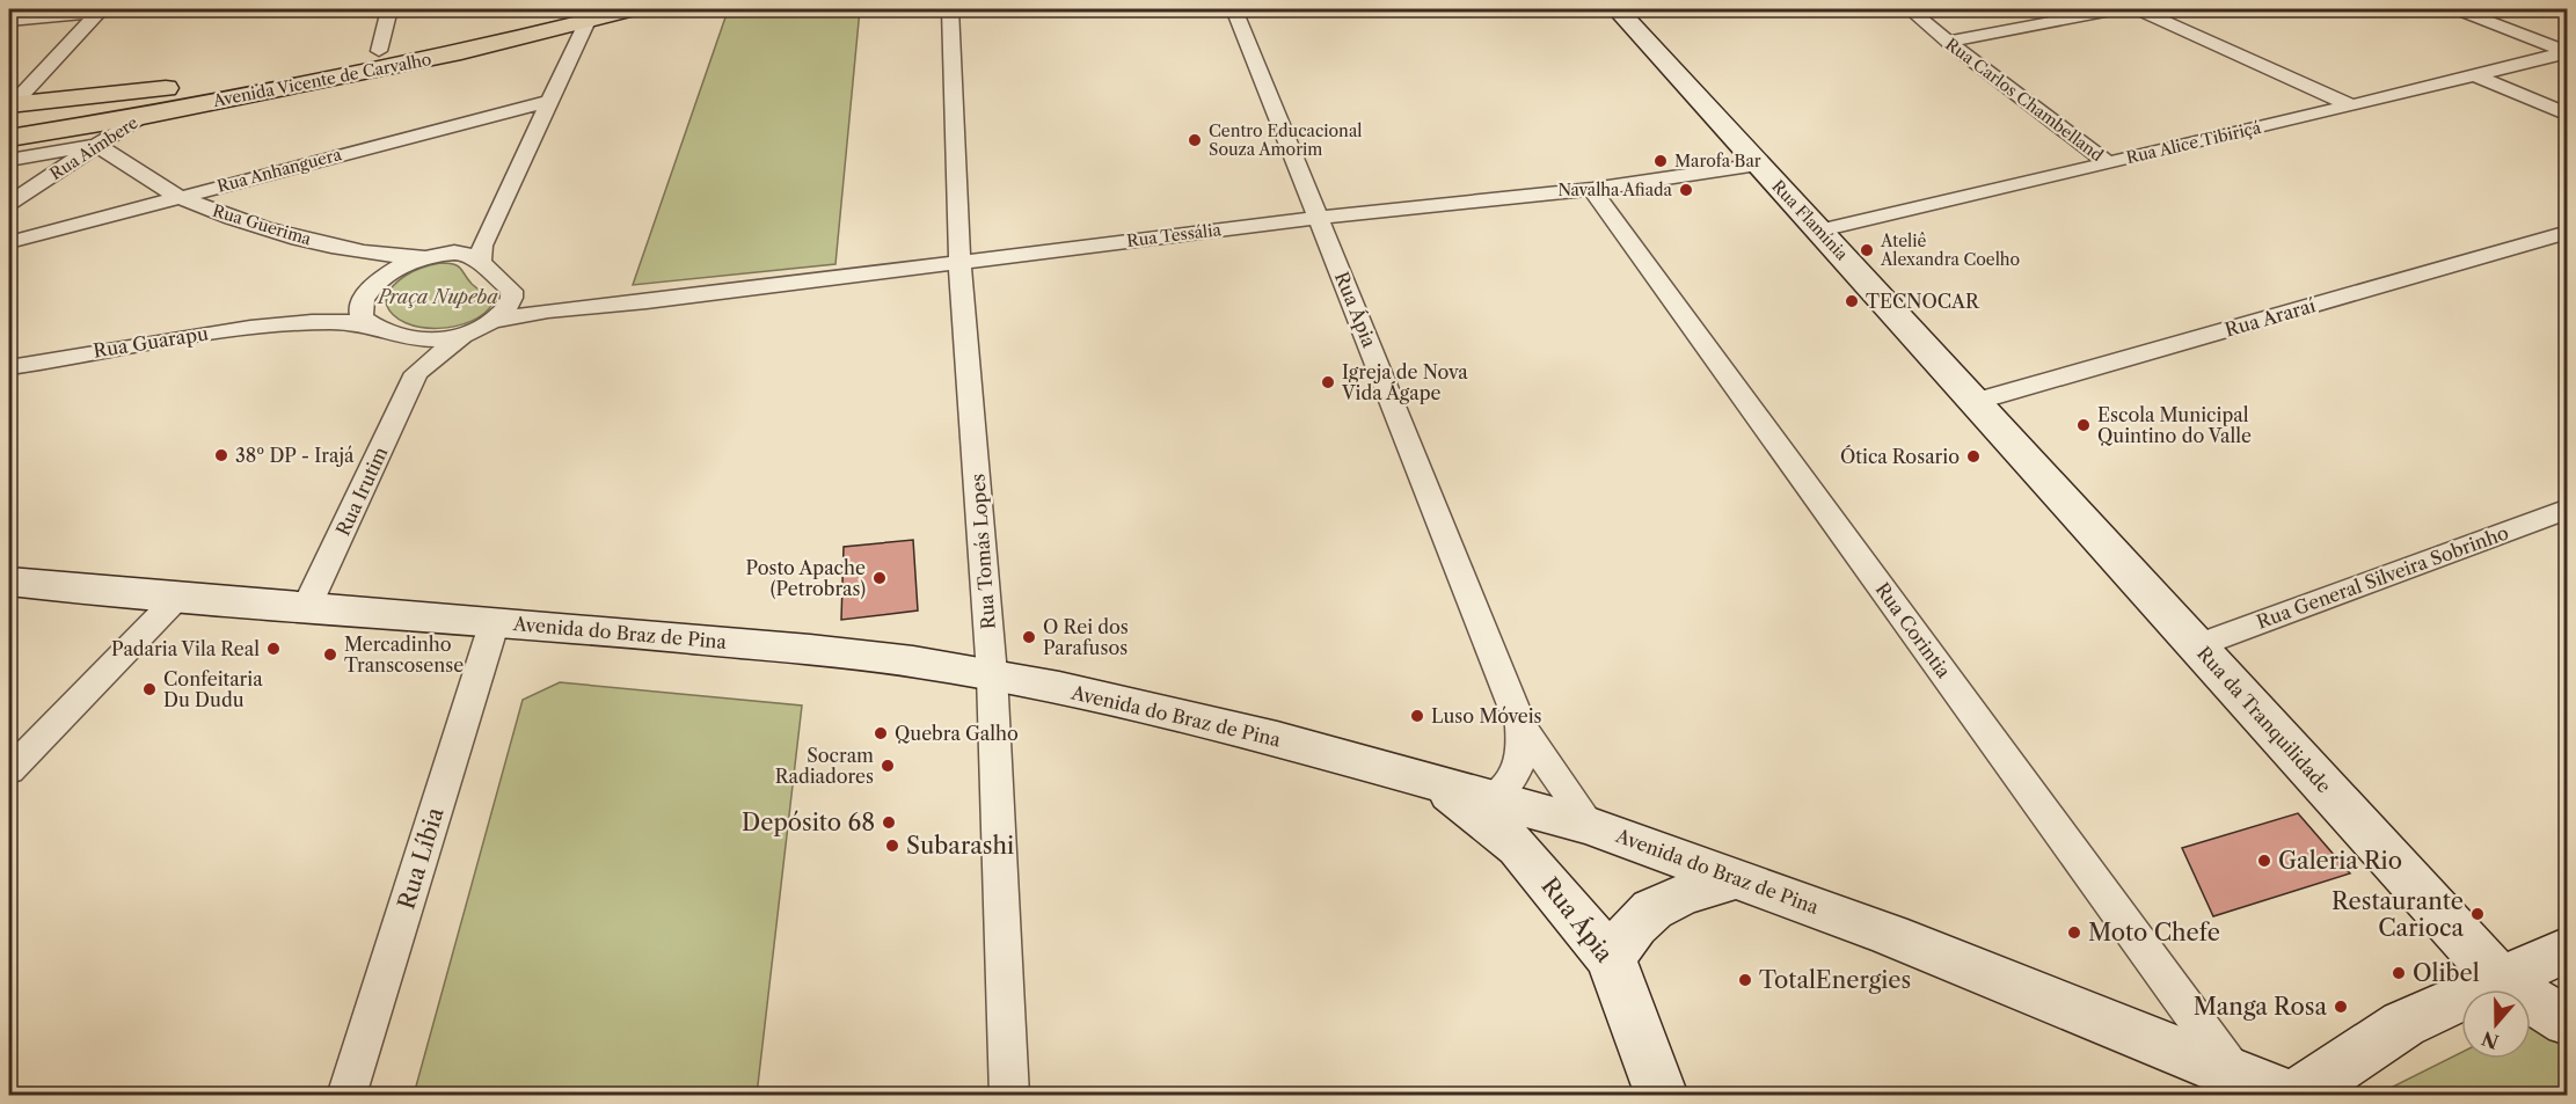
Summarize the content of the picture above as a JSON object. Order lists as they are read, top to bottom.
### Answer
{
  "streets": {
    "main road": [
      "Avenida Vicente de Carvalho",
      "Rua Flamínia",
      "Rua Ápia",
      "Avenida do Braz de Pina",
      "Rua da Tranquilidade"
    ],
    "street": [
      "Rua Carlos Chambelland",
      "Rua Alice Tibiriçá",
      "Rua Aimbere",
      "Rua Anhanguera",
      "Rua Guerima",
      "Rua Tessália",
      "Rua Araraí",
      "Rua Guarapu",
      "Rua Irutim",
      "Rua Tomás Lopes",
      "Rua General Silveira Sobrinho",
      "Rua Corintia",
      "Rua Líbia"
    ]
  },
  "crossings": [
    ["Avenida Vicente de Carvalho", "Rua Aimbere"],
    ["Rua Carlos Chambelland", "Rua Alice Tibiriçá"],
    ["Rua Alice Tibiriçá", "Rua Flamínia"],
    ["Rua Aimbere", "Rua Guerima"],
    ["Rua Anhanguera", "Rua Guerima"],
    ["Rua Flamínia", "Rua Tessália"],
    ["Rua Flamínia", "Rua Araraí"],
    ["Rua Flamínia", "Rua da Tranquilidade"],
    ["Rua Guerima", "Rua Guarapu"],
    ["Rua Tessália", "Rua Ápia"],
    ["Rua Tessália", "Rua Tomás Lopes"],
    ["Rua Tessália", "Rua Corintia"],
    ["Rua Ápia", "Avenida do Braz de Pina"],
    ["Rua Araraí", "Rua da Tranquilidade"],
    ["Rua Irutim", "Avenida do Braz de Pina"],
    ["Rua Tomás Lopes", "Avenida do Braz de Pina"],
    ["Rua General Silveira Sobrinho", "Rua da Tranquilidade"],
    ["Rua Corintia", "Avenida do Braz de Pina"],
    ["Avenida do Braz de Pina", "Rua Líbia"]
  ],
  "parks": ["Praça Nupeba"],
  "places": [
    "Centro Educacional Souza Amorim",
    "Marofa Bar",
    "Navalha Afiada",
    "Ateliê Alexandra Coelho",
    "TECNOCAR",
    "Igreja de Nova Vida Ágape",
    "Escola Municipal Quintino do Valle",
    "38º DP - Irajá",
    "Ótica Rosario",
    "Posto Apache (Petrobras)",
    "O Rei dos Parafusos",
    "Padaria Vila Real",
    "Mercadinho Transcosense",
    "Confeitaria Du Dudu",
    "Luso Móveis",
    "Quebra Galho",
    "Socram Radiadores",
    "Depósito 68",
    "Subarashi",
    "Galeria Rio",
    "Restaurante Carioca",
    "Moto Chefe",
    "Olibel",
    "TotalEnergies",
    "Manga Rosa"
  ],
  "north": "bottom"
}
